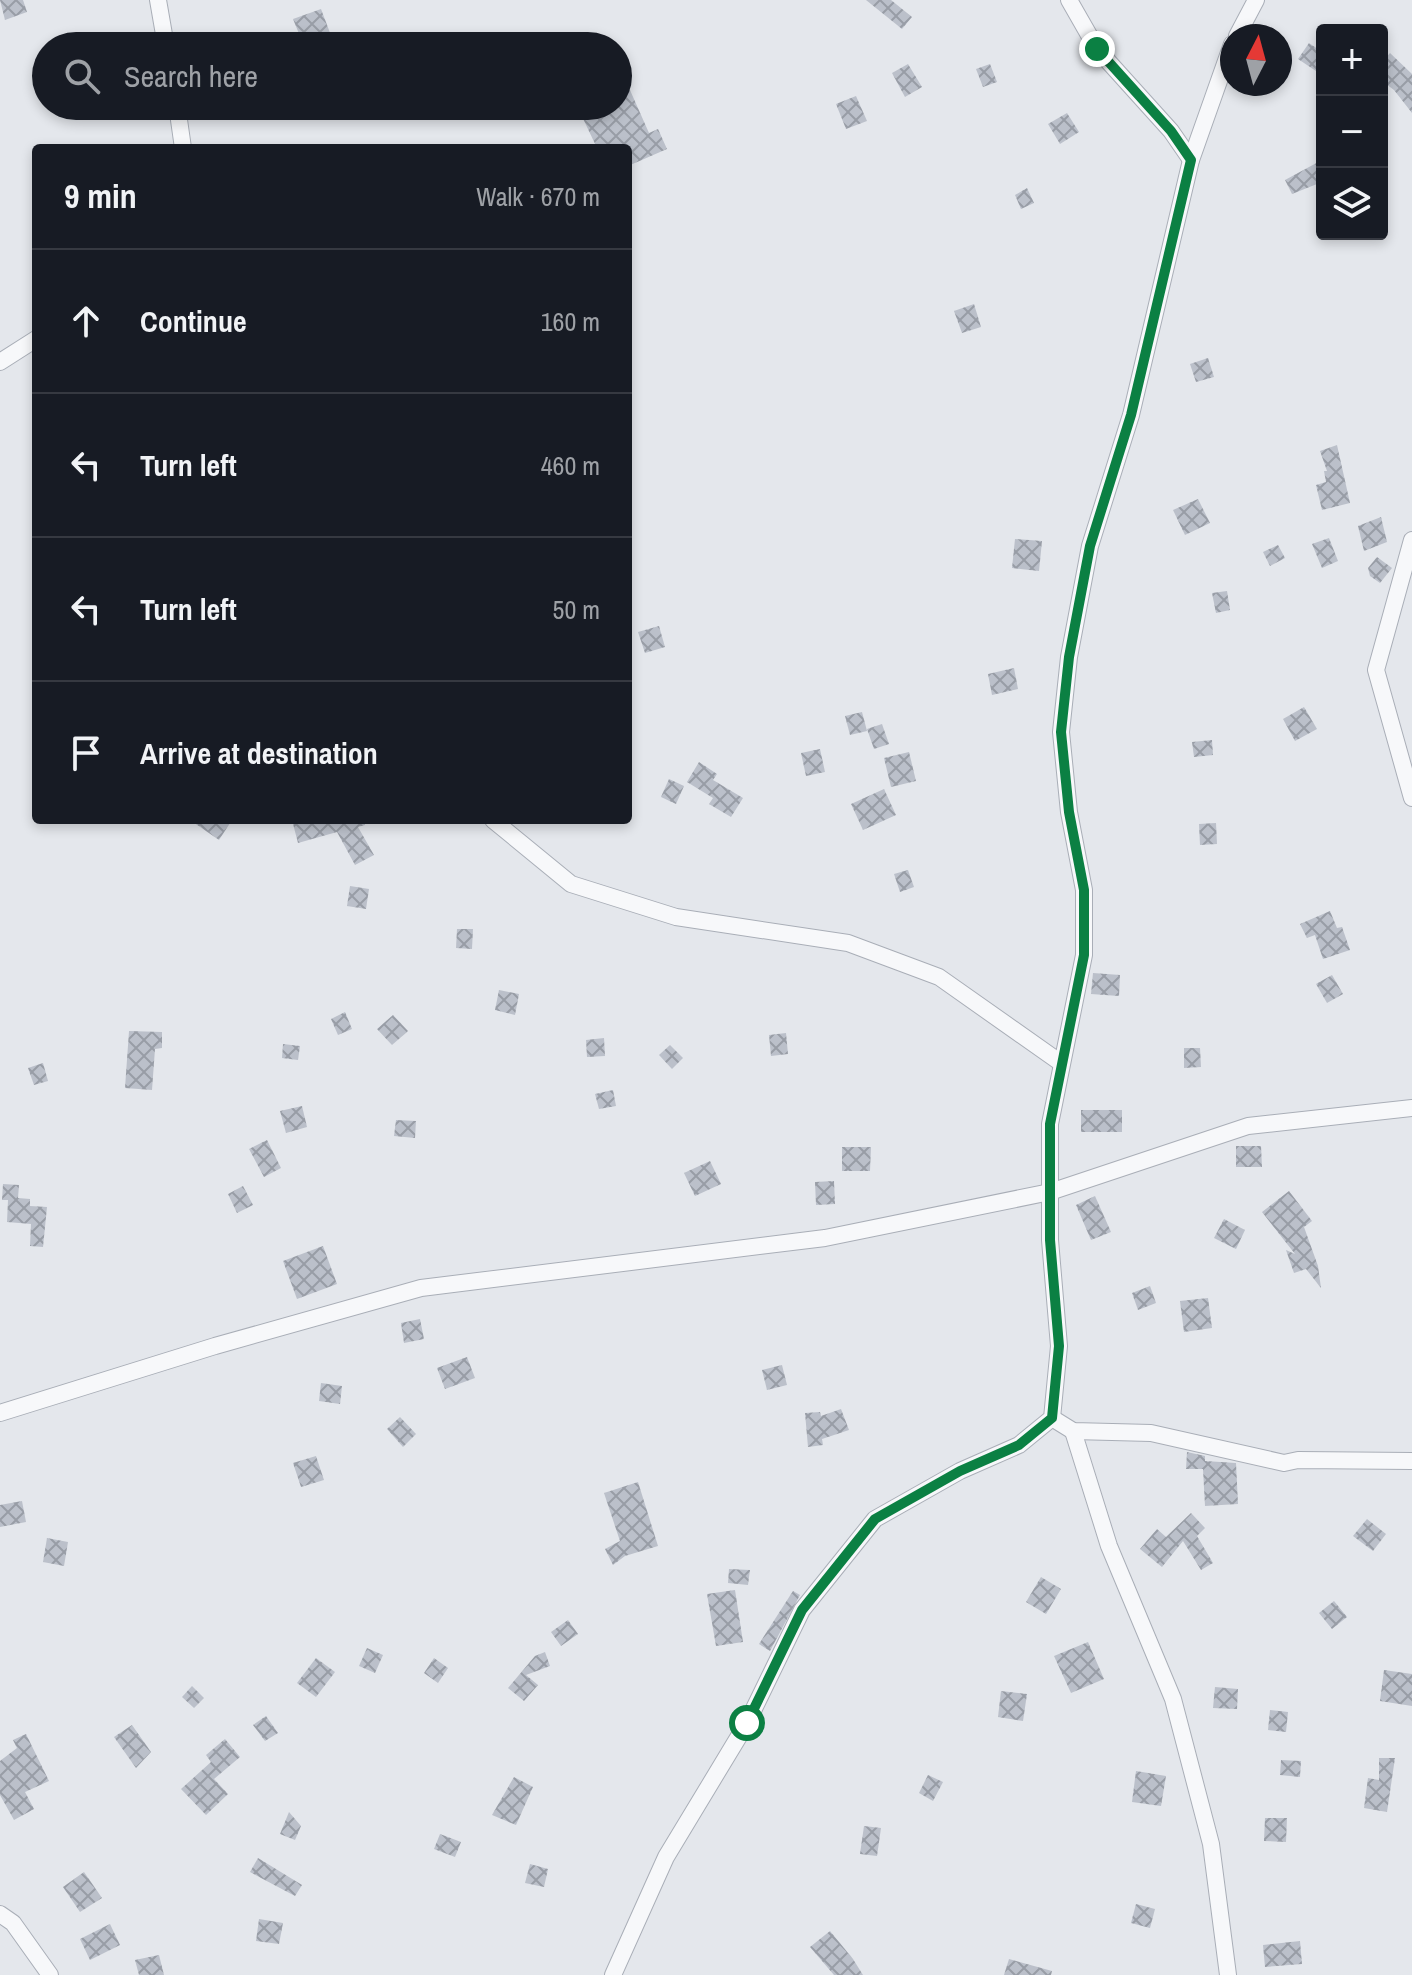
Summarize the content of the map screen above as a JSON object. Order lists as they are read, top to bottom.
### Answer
{
  "north": "top",
  "page": {
    "map_buttons": ["+", "−"],
    "search": "Search here",
    "heading": ["9 min", "Walk · 670 m"],
    "list": [
      ["Continue", "160 m"],
      ["Turn left", "460 m"],
      ["Turn left", "50 m"],
      "Arrive at destination"
    ]
  }
}
